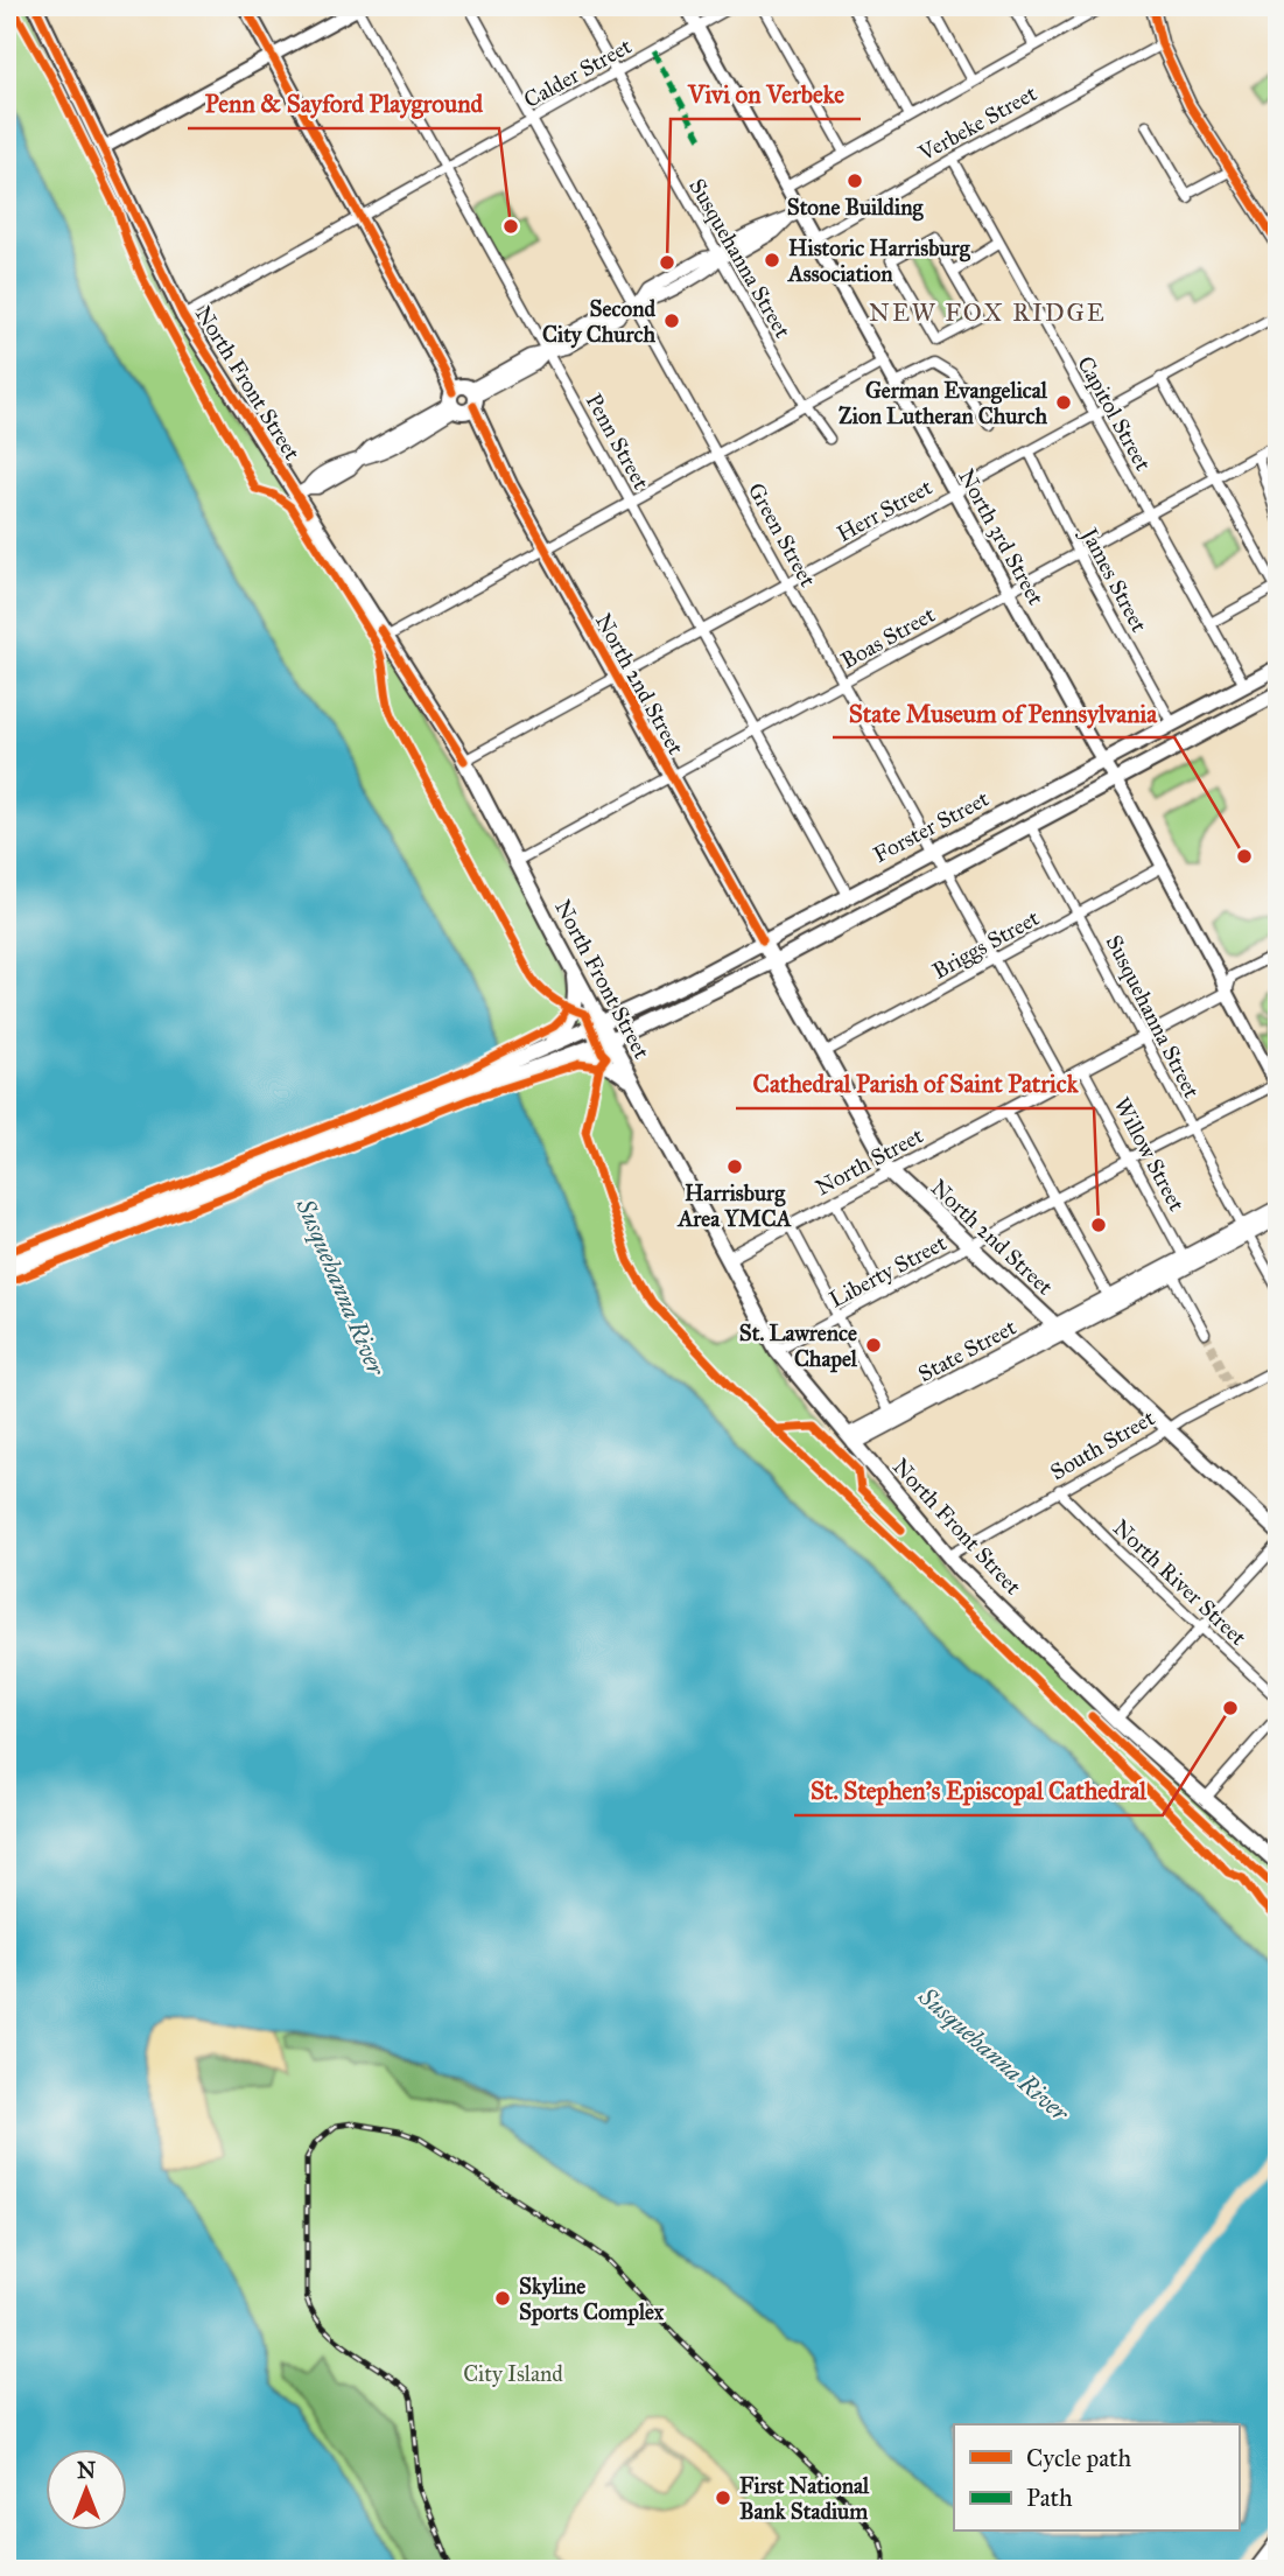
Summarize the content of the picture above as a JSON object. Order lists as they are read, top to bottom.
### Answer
{
  "streets": {
    "main road": [
      "North Front Street",
      "North 3rd Street",
      "North 2nd Street",
      "Forster Street"
    ],
    "street": [
      "Calder Street",
      "Verbeke Street",
      "Susquehanna Street",
      "Capitol Street",
      "Penn Street",
      "Herr Street",
      "Green Street",
      "James Street",
      "Boas Street",
      "Briggs Street",
      "Willow Street",
      "North Street",
      "Liberty Street",
      "State Street",
      "South Street",
      "North River Street"
    ]
  },
  "crossings": [
    ["Calder Street", "Susquehanna Street"],
    ["Calder Street", "North Front Street"],
    ["Calder Street", "Penn Street"],
    ["Calder Street", "Green Street"],
    ["Calder Street", "North 3rd Street"],
    ["Calder Street", "North 2nd Street"],
    ["Verbeke Street", "Capitol Street"],
    ["Verbeke Street", "North 3rd Street"],
    ["Susquehanna Street", "Forster Street"],
    ["Susquehanna Street", "Briggs Street"],
    ["Susquehanna Street", "North Street"],
    ["Susquehanna Street", "Liberty Street"],
    ["Susquehanna Street", "State Street"],
    ["North Front Street", "Herr Street"],
    ["North Front Street", "Boas Street"],
    ["North Front Street", "Forster Street"],
    ["North Front Street", "North Street"],
    ["North Front Street", "Liberty Street"],
    ["North Front Street", "State Street"],
    ["North Front Street", "South Street"],
    ["Capitol Street", "Herr Street"],
    ["Capitol Street", "Boas Street"],
    ["Capitol Street", "Forster Street"],
    ["Penn Street", "Herr Street"],
    ["Penn Street", "Boas Street"],
    ["Penn Street", "Forster Street"],
    ["Herr Street", "Green Street"],
    ["Herr Street", "North 3rd Street"],
    ["Herr Street", "James Street"],
    ["Herr Street", "North 2nd Street"],
    ["Green Street", "Boas Street"],
    ["Green Street", "Forster Street"],
    ["Green Street", "Briggs Street"],
    ["Green Street", "North Street"],
    ["North 3rd Street", "Boas Street"],
    ["North 3rd Street", "Forster Street"],
    ["North 3rd Street", "Briggs Street"],
    ["North 3rd Street", "North Street"],
    ["North 3rd Street", "Liberty Street"],
    ["James Street", "Boas Street"],
    ["James Street", "Forster Street"],
    ["Boas Street", "North 2nd Street"],
    ["North 2nd Street", "Forster Street"],
    ["North 2nd Street", "Briggs Street"],
    ["North 2nd Street", "North Street"],
    ["North 2nd Street", "Liberty Street"],
    ["North 2nd Street", "State Street"],
    ["North 2nd Street", "South Street"],
    ["Willow Street", "North Street"],
    ["Willow Street", "Liberty Street"],
    ["Willow Street", "State Street"],
    ["South Street", "North River Street"]
  ],
  "districts": ["NEW FOX RIDGE"],
  "water": ["Susquehanna River"],
  "parks": ["City Island"],
  "places": [
    "Stone Building",
    "Penn & Sayford Playground",
    "Historic Harrisburg Association",
    "Vivi on Verbeke",
    "Second City Church",
    "German Evangelical Zion Lutheran Church",
    "State Museum of Pennsylvania",
    "Harrisburg Area YMCA",
    "Cathedral Parish of Saint Patrick",
    "St. Lawrence Chapel",
    "St. Stephen’s Episcopal Cathedral",
    "Skyline Sports Complex",
    "First National Bank Stadium"
  ],
  "legend": ["Cycle path", "Path"],
  "north": "top"
}
